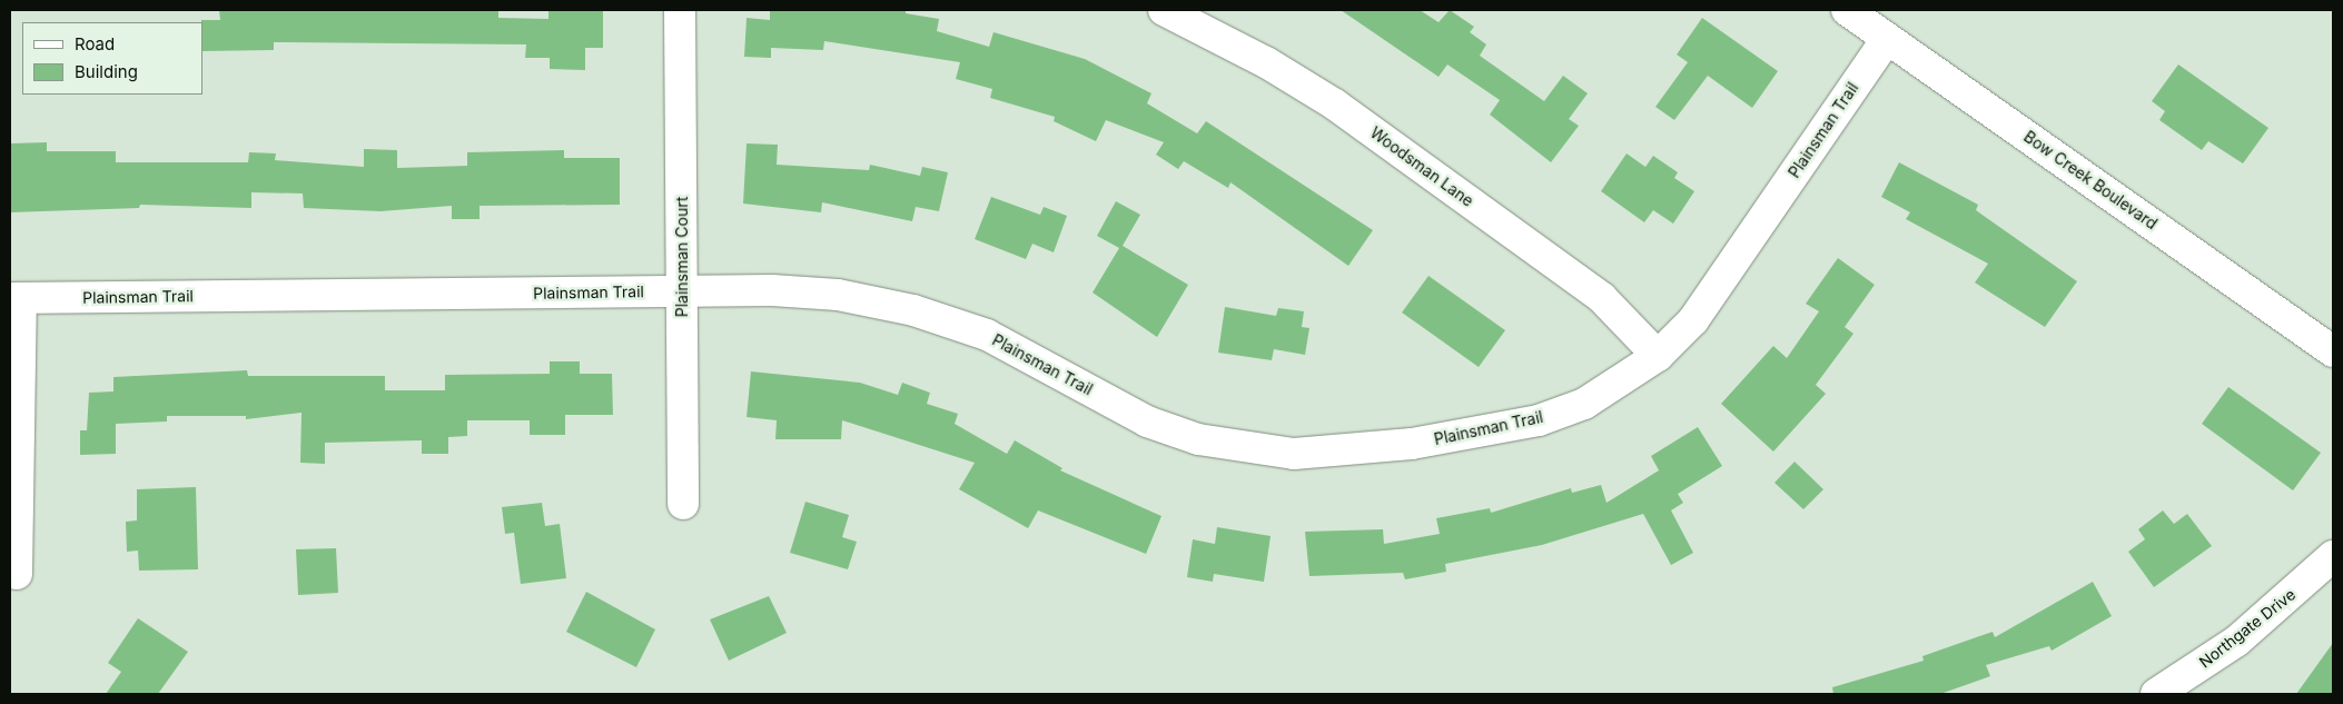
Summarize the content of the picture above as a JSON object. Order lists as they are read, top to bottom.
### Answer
{
  "streets": {
    "street": [
      "Plainsman Trail",
      "Woodsman Lane",
      "Bow Creek Boulevard",
      "Plainsman Court",
      "Northgate Drive"
    ]
  },
  "crossings": [
    ["Plainsman Trail", "Woodsman Lane"],
    ["Plainsman Trail", "Bow Creek Boulevard"],
    ["Plainsman Trail", "Plainsman Court"]
  ],
  "legend": ["Road", "Building"]
}
